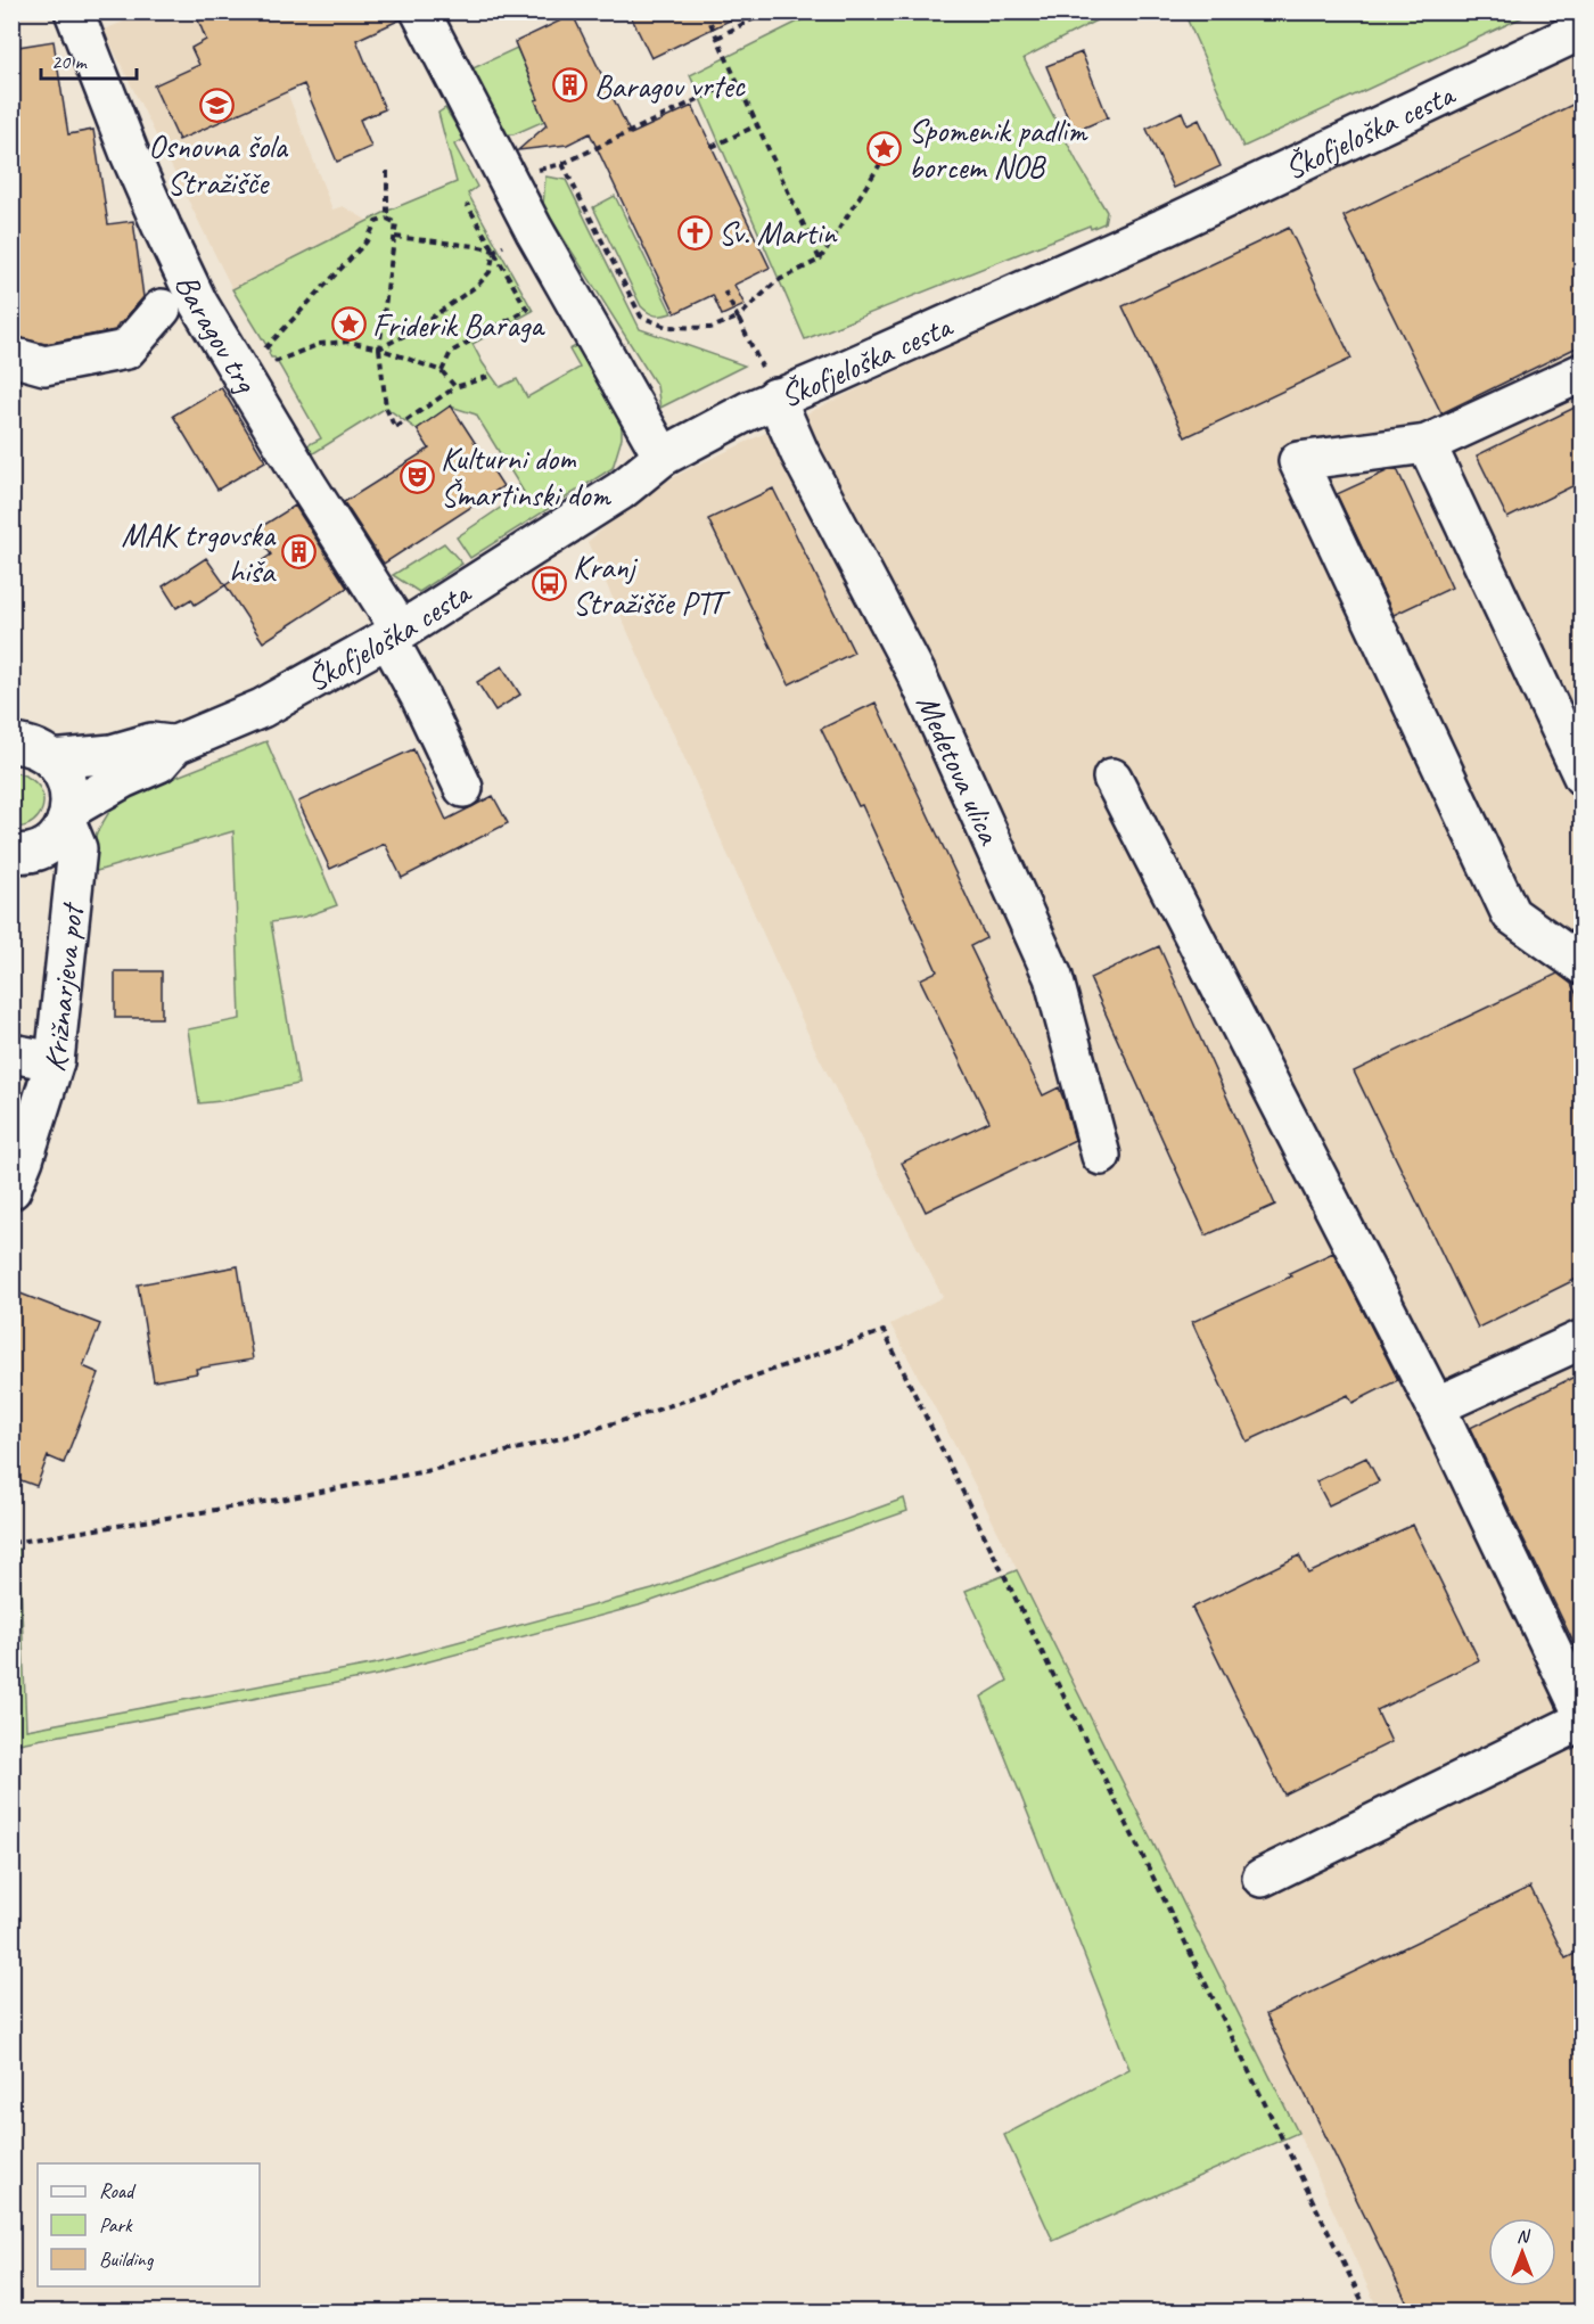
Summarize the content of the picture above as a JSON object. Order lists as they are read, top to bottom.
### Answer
{
  "streets": {
    "street": [
      "Škofjeloška cesta",
      "Baragov trg",
      "Medetova ulica",
      "Križnarjeva pot"
    ]
  },
  "crossings": [
    ["Škofjeloška cesta", "Baragov trg"],
    ["Škofjeloška cesta", "Medetova ulica"],
    ["Škofjeloška cesta", "Križnarjeva pot"]
  ],
  "places": {
    "building": ["Baragov vrtec", "MAK trgovska hiša"],
    "school or university": ["Osnovna šola Stražišče"],
    "place": ["Spomenik padlim borcem NOB", "Friderik Baraga"],
    "church": ["Sv. Martin"],
    "theatre": ["Kulturni dom Šmartinski dom"],
    "bus stop": ["Kranj Stražišče PTT"]
  },
  "legend": ["Road", "Park", "Building"],
  "scale_bar": "20 m",
  "north": "top"
}
